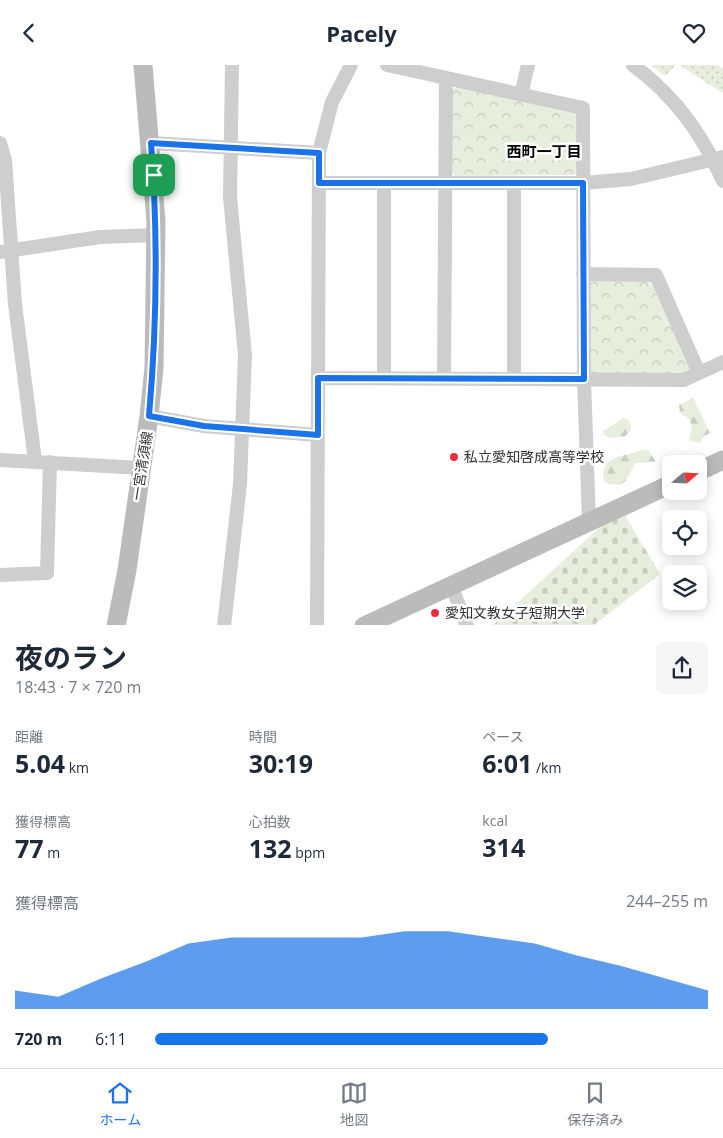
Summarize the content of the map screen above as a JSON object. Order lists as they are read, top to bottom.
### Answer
{
  "streets": {
    "main road": ["一宮清須線"]
  },
  "districts": ["西町一丁目"],
  "places": ["私立愛知啓成高等学校", "愛知文教女子短期大学"],
  "north": "right",
  "page": {
    "header": "Pacely",
    "heading": ["夜のラン", "18:43 · 7 × 720 m"],
    "stats": [
      ["距離", "5.04 km"],
      ["時間", "30:19"],
      ["ペース", "6:01 /km"],
      ["獲得標高", "77 m"],
      ["心拍数", "132 bpm"],
      ["kcal", "314"]
    ],
    "chart": ["獲得標高", "244–255 m"],
    "list": [
      {
        "name": "720 m",
        "note": "6:11"
      }
    ],
    "tabs": ["ホーム", "地図", "保存済み"]
  }
}
